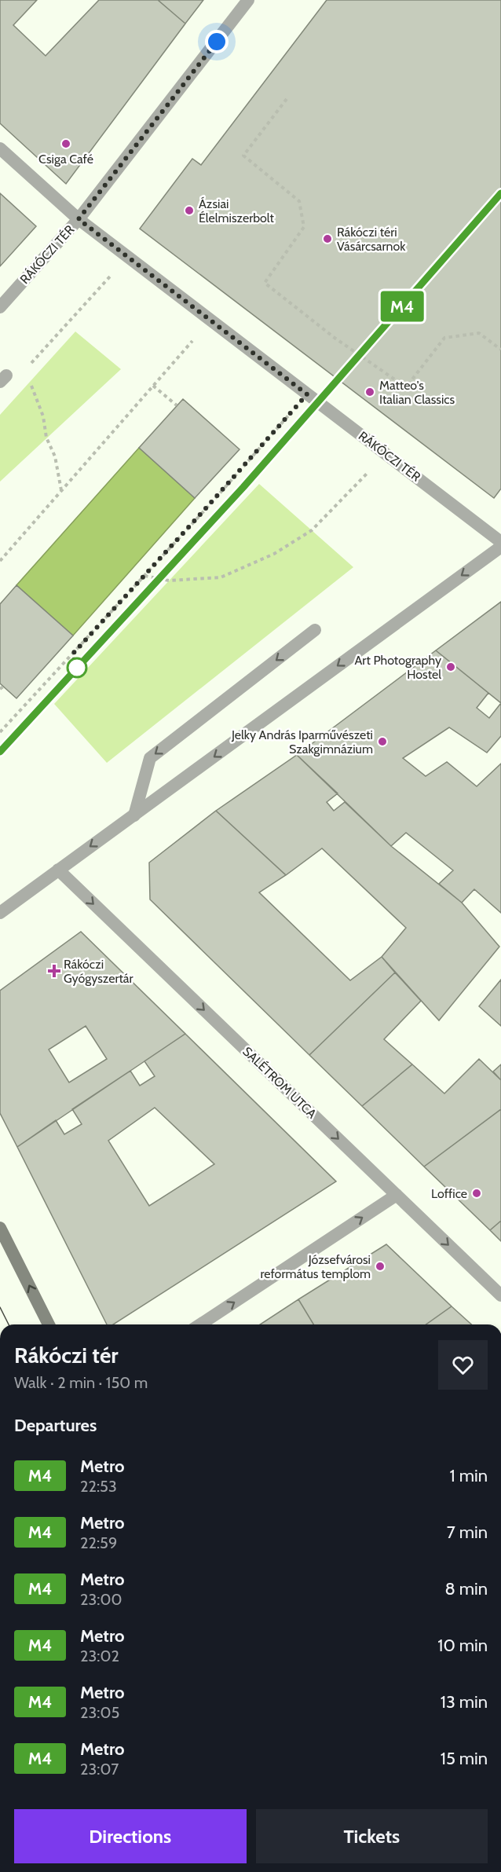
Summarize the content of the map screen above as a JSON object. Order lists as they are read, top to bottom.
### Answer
{
  "streets": {
    "street": ["RÁKÓCZI TÉR", "SALÉTROM UTCA"]
  },
  "one_way": ["SALÉTROM UTCA"],
  "places": {
    "other": [
      "Csiga Café",
      "Ázsiai Élelmiszerbolt",
      "Rákóczi téri Vásárcsarnok",
      "Matteo's Italian Classics",
      "Art Photography Hostel",
      "Jelky András Iparművészeti Szakgimnázium",
      "Loffice",
      "Józsefvárosi református templom"
    ],
    "health": ["Rákóczi Gyógyszertár"]
  },
  "lines": ["metro line M4"],
  "page": {
    "on_map": "M4",
    "heading": [
      ["Rákóczi tér", "Walk · 2 min · 150 m"],
      "Departures"
    ],
    "list": [
      {
        "mark": "M4",
        "name": "Metro",
        "note": "22:53",
        "value": "1 min"
      },
      {
        "mark": "M4",
        "name": "Metro",
        "note": "22:59",
        "value": "7 min"
      },
      {
        "mark": "M4",
        "name": "Metro",
        "note": "23:00",
        "value": "8 min"
      },
      {
        "mark": "M4",
        "name": "Metro",
        "note": "23:02",
        "value": "10 min"
      },
      {
        "mark": "M4",
        "name": "Metro",
        "note": "23:05",
        "value": "13 min"
      },
      {
        "mark": "M4",
        "name": "Metro",
        "note": "23:07",
        "value": "15 min"
      }
    ],
    "buttons": ["Directions", "Tickets"]
  }
}
